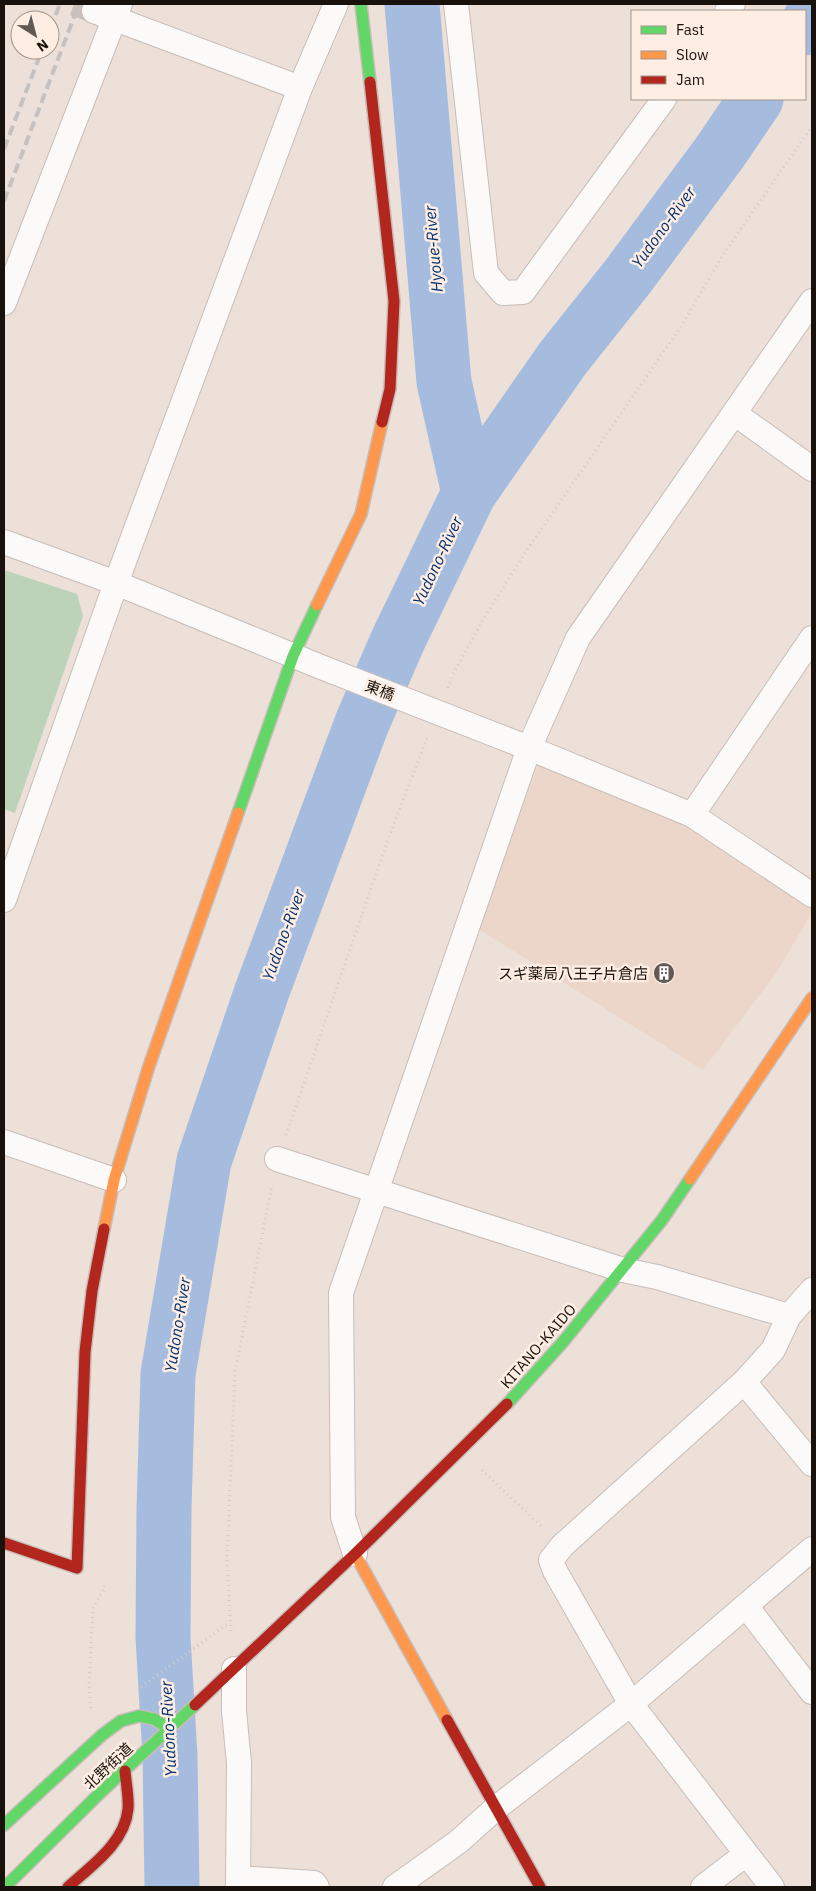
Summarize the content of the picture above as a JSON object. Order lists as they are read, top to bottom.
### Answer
{
  "streets": {
    "street": ["東橋", "KITANO-KAIDO", "北野街道"]
  },
  "crossings": [
    ["KITANO-KAIDO", "北野街道"]
  ],
  "water": ["Yudono-River", "Hyoue-River"],
  "places": {
    "building": ["スギ薬局八王子片倉店"]
  },
  "legend": ["Fast", "Slow", "Jam"],
  "north": "bottom right"
}
